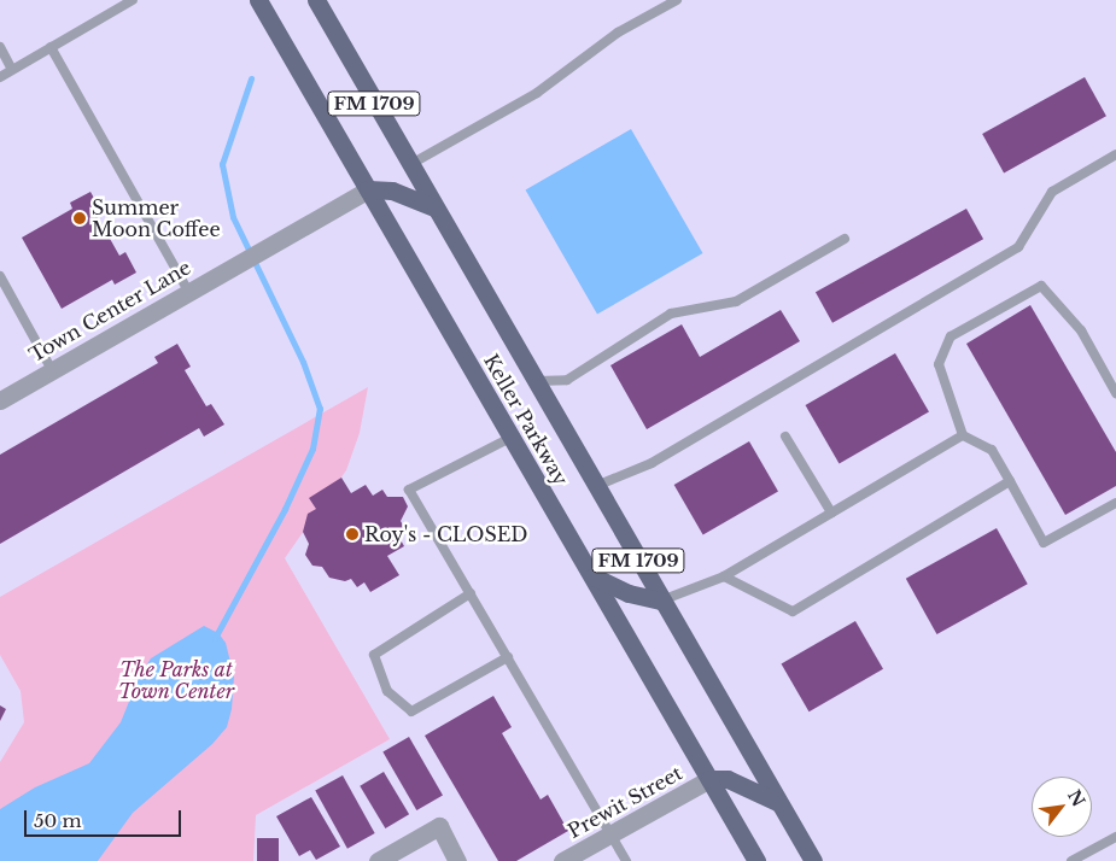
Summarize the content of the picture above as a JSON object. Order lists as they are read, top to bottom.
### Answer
{
  "streets": {
    "main road": ["FM 1709", "Keller Parkway"],
    "street": ["Town Center Lane", "Prewit Street"]
  },
  "crossings": [
    ["Town Center Lane", "Keller Parkway"],
    ["Keller Parkway", "Prewit Street"]
  ],
  "parks": ["The Parks at Town Center"],
  "places": ["Summer Moon Coffee", "Roy's - CLOSED"],
  "scale_bar": "50 m",
  "north": "top right"
}
